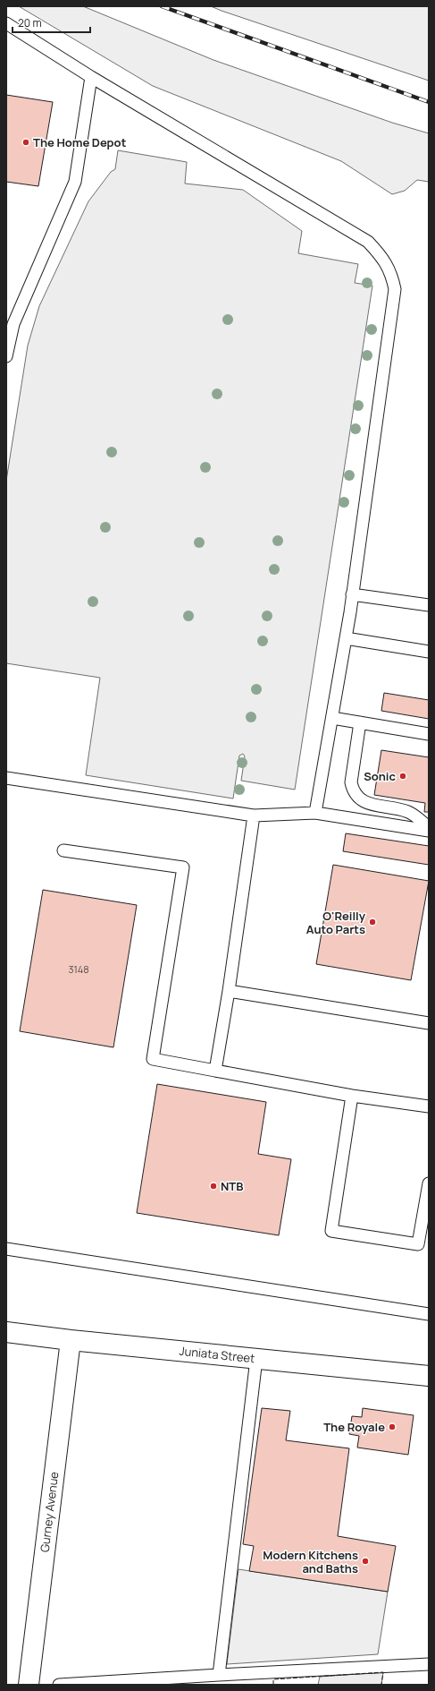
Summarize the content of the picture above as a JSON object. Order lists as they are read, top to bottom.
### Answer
{
  "streets": {
    "street": ["Juniata Street", "Gurney Avenue"]
  },
  "crossings": [
    ["Juniata Street", "Gurney Avenue"]
  ],
  "places": [
    "The Home Depot",
    "Sonic",
    "O'Reilly Auto Parts",
    "NTB",
    "The Royale",
    "Modern Kitchens and Baths"
  ],
  "house_numbers": ["3148"],
  "scale_bar": "20 m"
}
